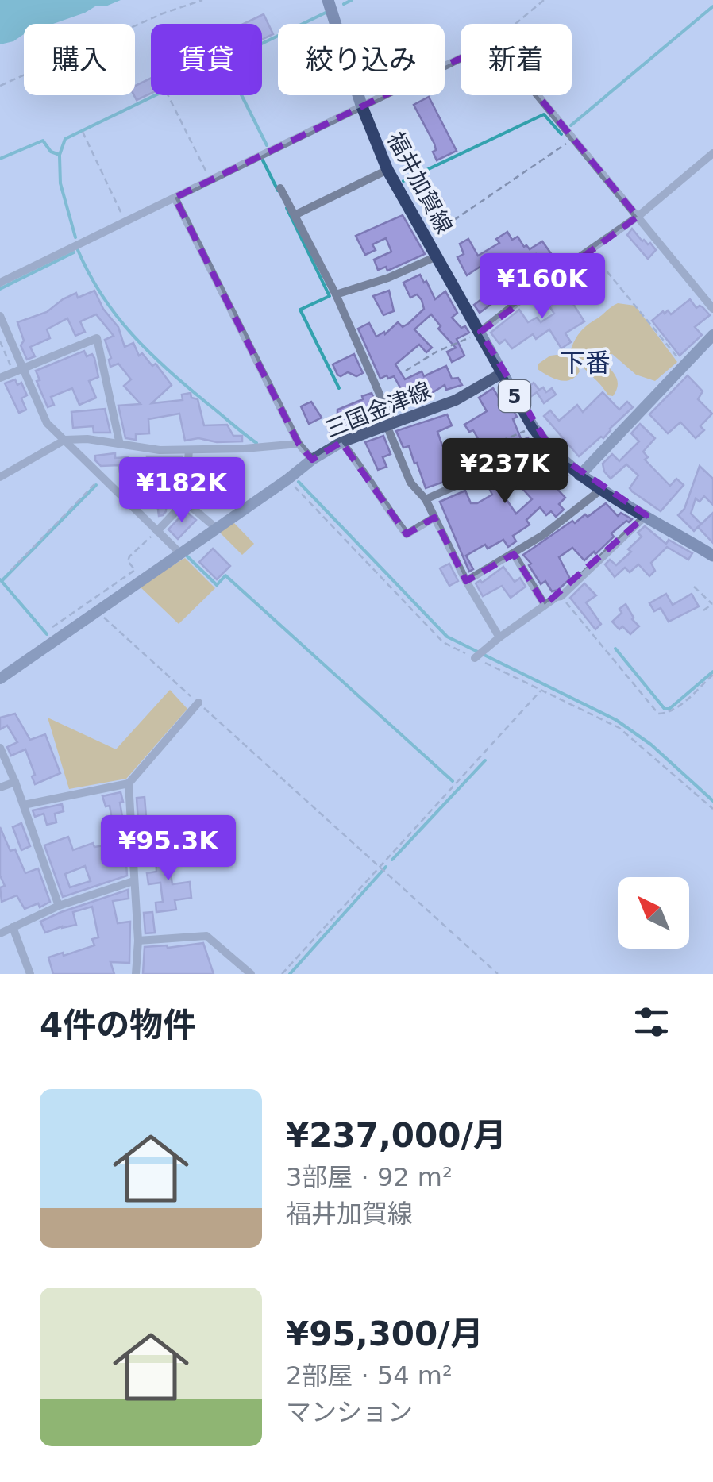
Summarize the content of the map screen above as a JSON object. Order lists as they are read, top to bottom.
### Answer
{
  "streets": {
    "main road": ["福井加賀線", "5", "三国金津線"]
  },
  "crossings": [
    ["福井加賀線", "三国金津線"]
  ],
  "districts": ["下番"],
  "north": "top left",
  "page": {
    "chip": [
      "購入",
      "賃貸",
      "絞り込み",
      "新着"
    ],
    "price": [
      "¥160K",
      "¥237K",
      "¥182K",
      "¥95.3K"
    ],
    "heading": "4件の物件",
    "list": [
      {
        "name": "¥237,000/月",
        "note": "3部屋 · 92 m² · 福井加賀線"
      },
      {
        "name": "¥95,300/月",
        "note": "2部屋 · 54 m² · マンション"
      }
    ]
  }
}
